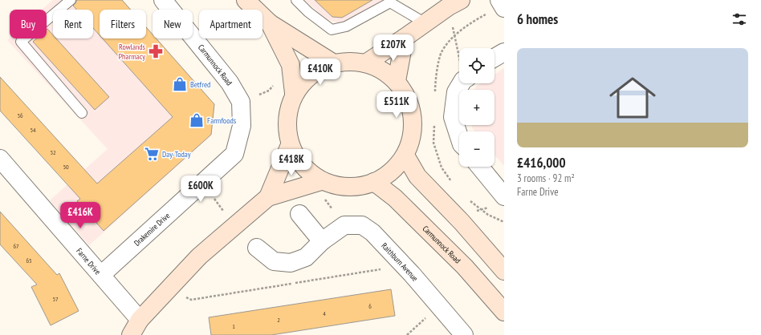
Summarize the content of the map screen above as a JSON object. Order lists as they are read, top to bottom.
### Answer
{
  "streets": {
    "main road": ["Carmunnock Road"],
    "street": ["Drakemire Drive", "Farne Drive", "Raithburn Avenue"]
  },
  "crossings": [
    ["Carmunnock Road", "Drakemire Drive"],
    ["Drakemire Drive", "Farne Drive"]
  ],
  "places": {
    "pharmacy": ["Rowlands Pharmacy"],
    "shop": ["Betfred", "Farmfoods"],
    "supermarket": ["Day-Today"]
  },
  "house_numbers": [
    "56",
    "54",
    "52",
    "50",
    "67",
    "65",
    "57",
    "6",
    "4",
    "2",
    "1"
  ],
  "page": {
    "heading": "6 homes",
    "chip": [
      "Buy",
      "Rent",
      "Filters",
      "New",
      "Apartment"
    ],
    "price": [
      "£207K",
      "£410K",
      "£511K",
      "£418K",
      "£600K",
      "£416K"
    ],
    "list": [
      {
        "name": "£416,000",
        "note": "3 rooms · 92 m² · Farne Drive"
      }
    ],
    "map_buttons": ["+", "−"]
  }
}
